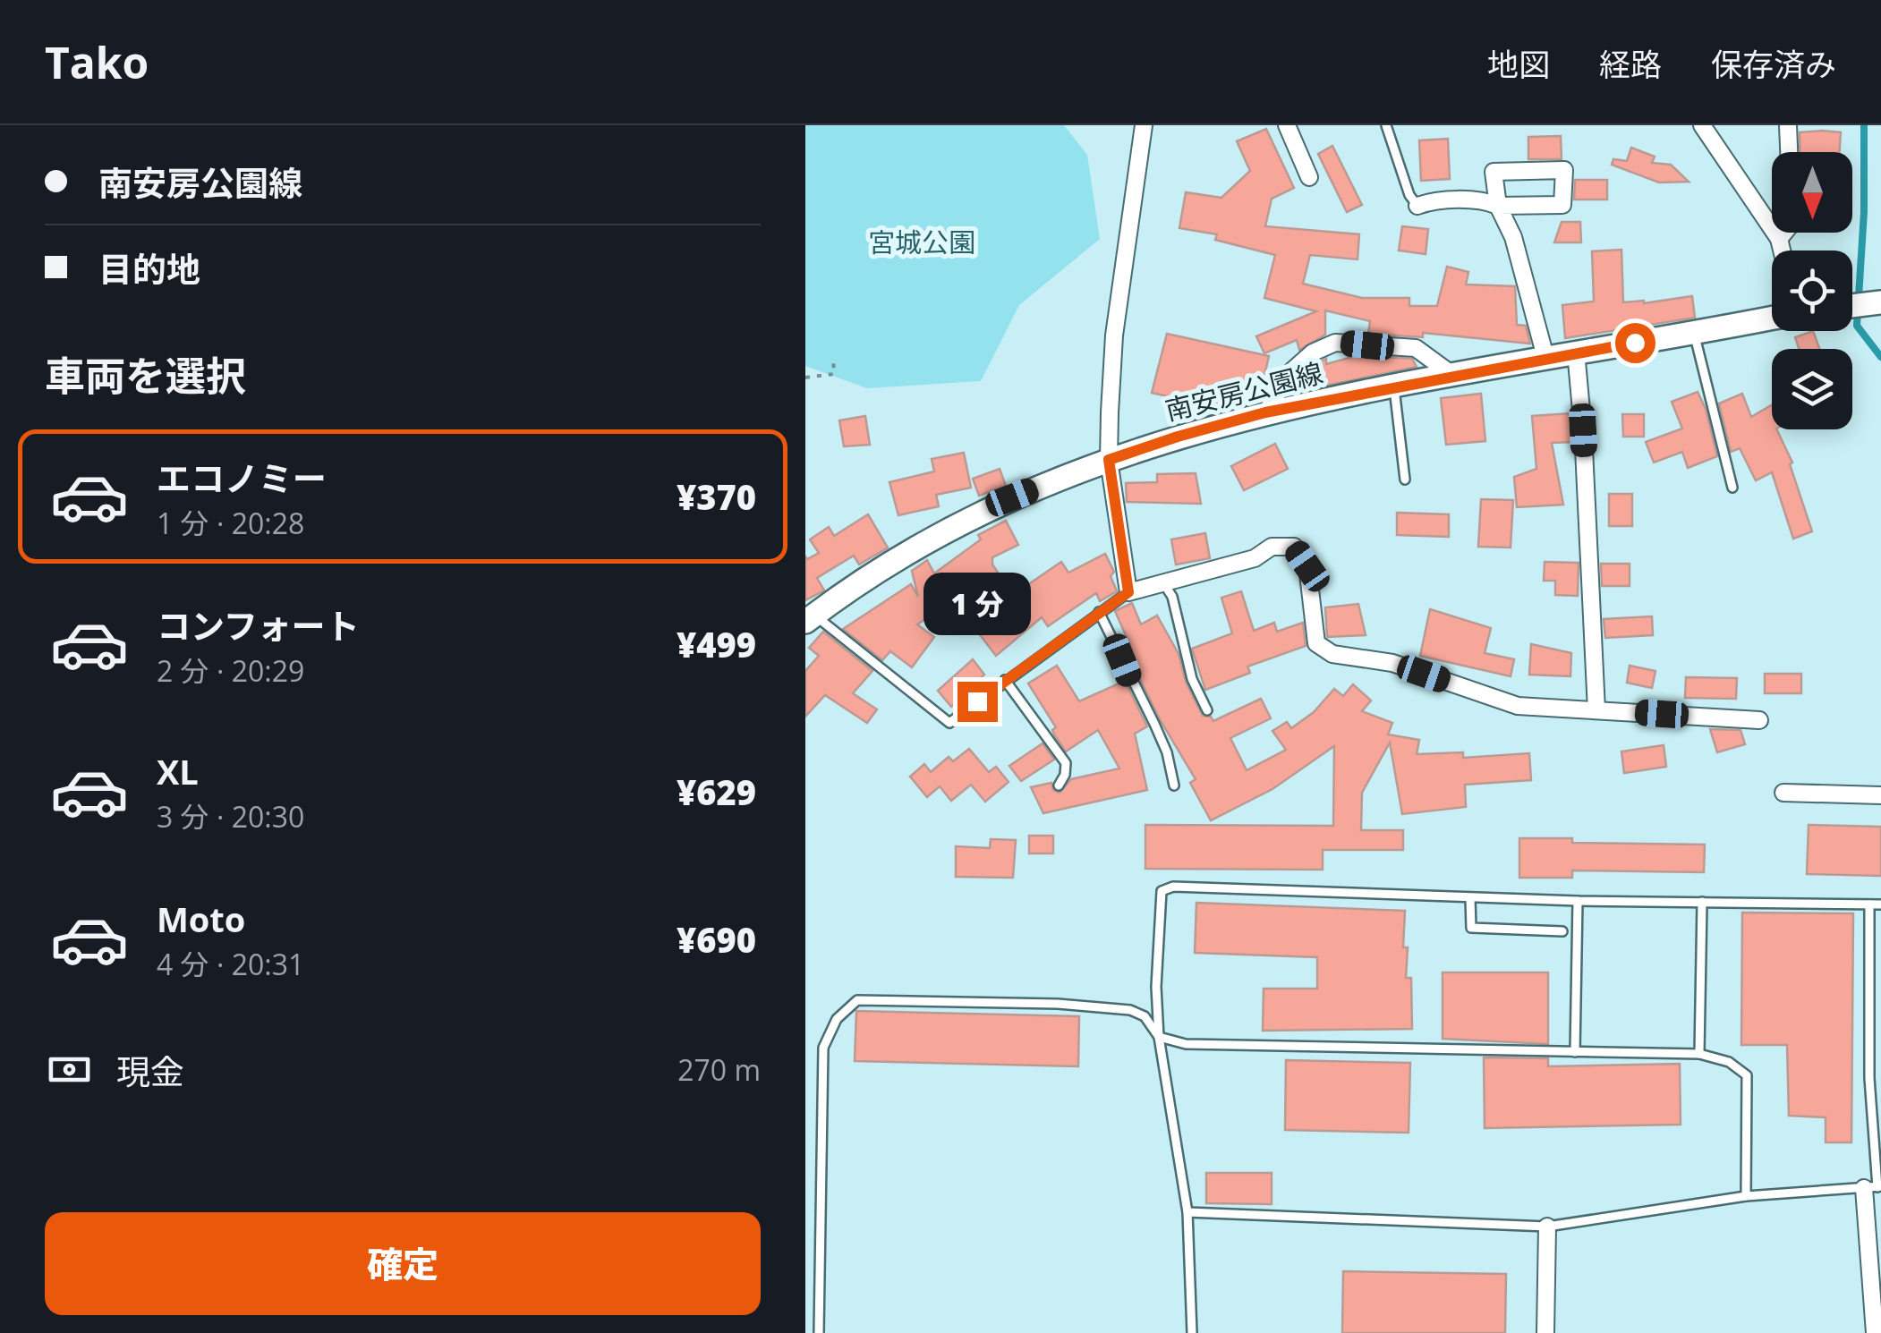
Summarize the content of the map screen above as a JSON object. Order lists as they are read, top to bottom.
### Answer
{
  "streets": {
    "main road": ["南安房公園線"]
  },
  "parks": ["宮城公園"],
  "north": "bottom",
  "page": {
    "header": "Tako",
    "nav": ["地図", "経路", "保存済み"],
    "banner": ["南安房公園線", "目的地"],
    "heading": "車両を選択",
    "list": [
      {
        "name": "エコノミー",
        "note": "1 分 · 20:28",
        "value": "¥370"
      },
      {
        "name": "コンフォート",
        "note": "2 分 · 20:29",
        "value": "¥499"
      },
      {
        "name": "XL",
        "note": "3 分 · 20:30",
        "value": "¥629"
      },
      {
        "name": "Moto",
        "note": "4 分 · 20:31",
        "value": "¥690"
      }
    ],
    "bubble": "1 分",
    "pay": ["現金", "270 m"],
    "buttons": "確定"
  }
}
